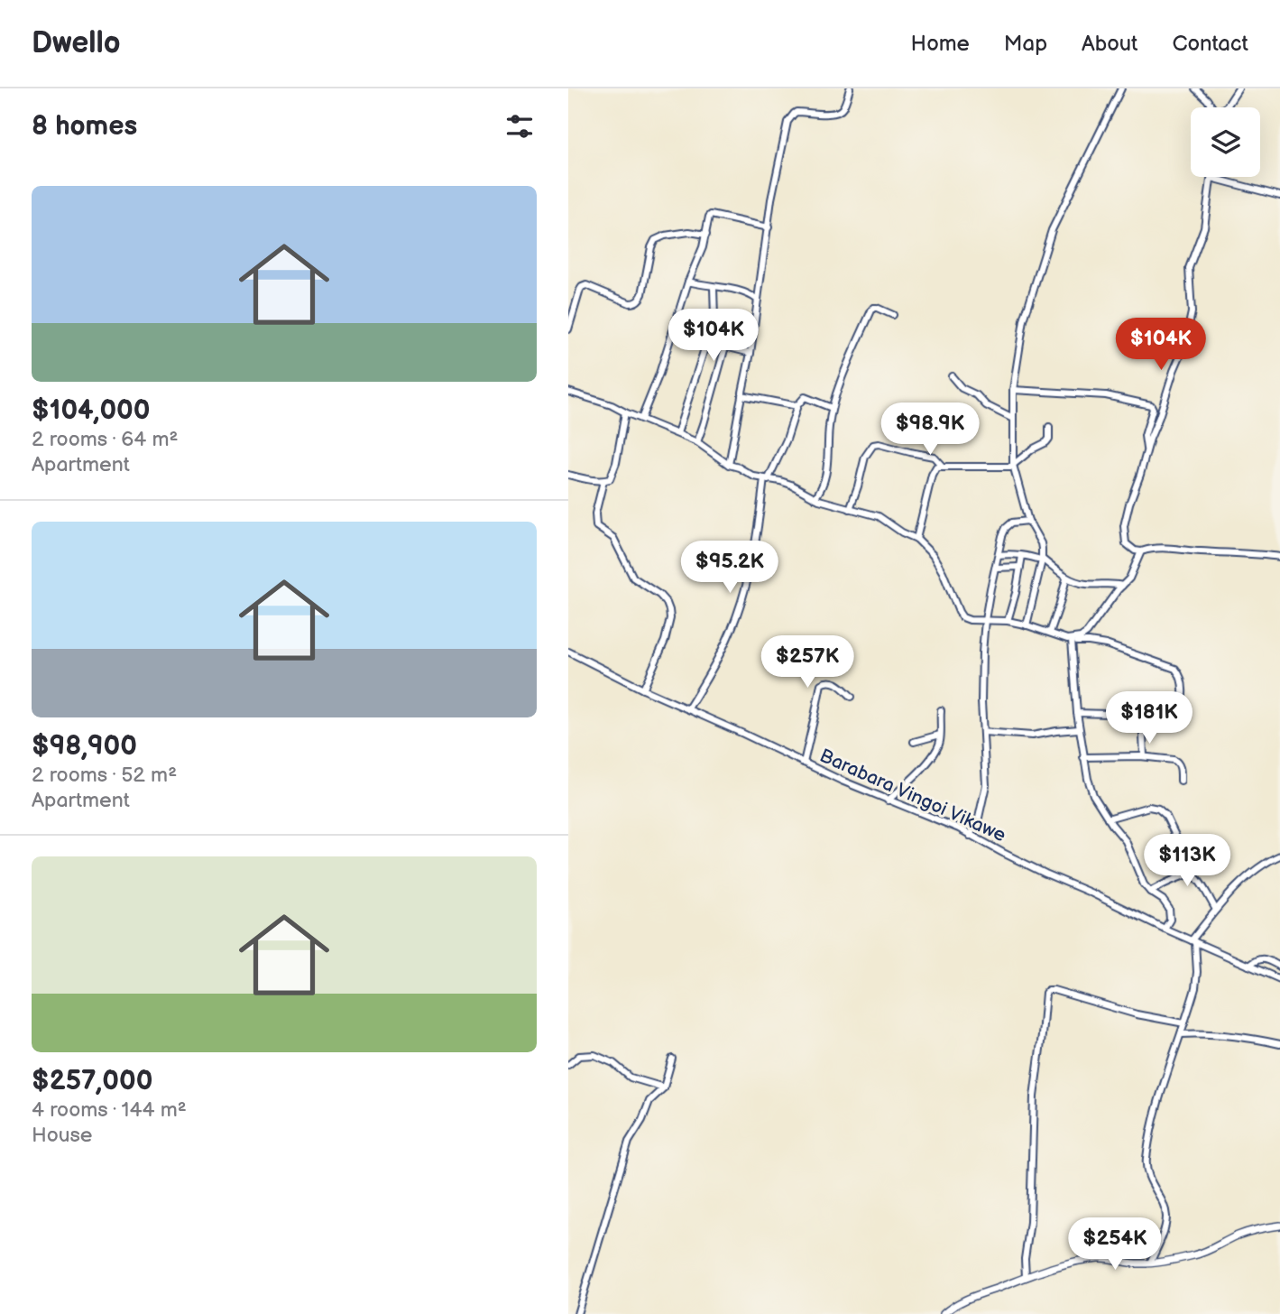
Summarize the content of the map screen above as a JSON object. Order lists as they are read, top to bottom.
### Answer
{
  "streets": {
    "street": ["Barabara Vingoi Vikawe"]
  },
  "page": {
    "header": "Dwello",
    "nav": [
      "Home",
      "Map",
      "About",
      "Contact"
    ],
    "heading": "8 homes",
    "list": [
      {
        "name": "$104,000",
        "note": "2 rooms · 64 m² · Apartment"
      },
      {
        "name": "$98,900",
        "note": "2 rooms · 52 m² · Apartment"
      },
      {
        "name": "$257,000",
        "note": "4 rooms · 144 m² · House"
      }
    ],
    "price": [
      "$104K",
      "$104K",
      "$98.9K",
      "$95.2K",
      "$257K",
      "$181K",
      "$113K",
      "$254K"
    ]
  }
}
